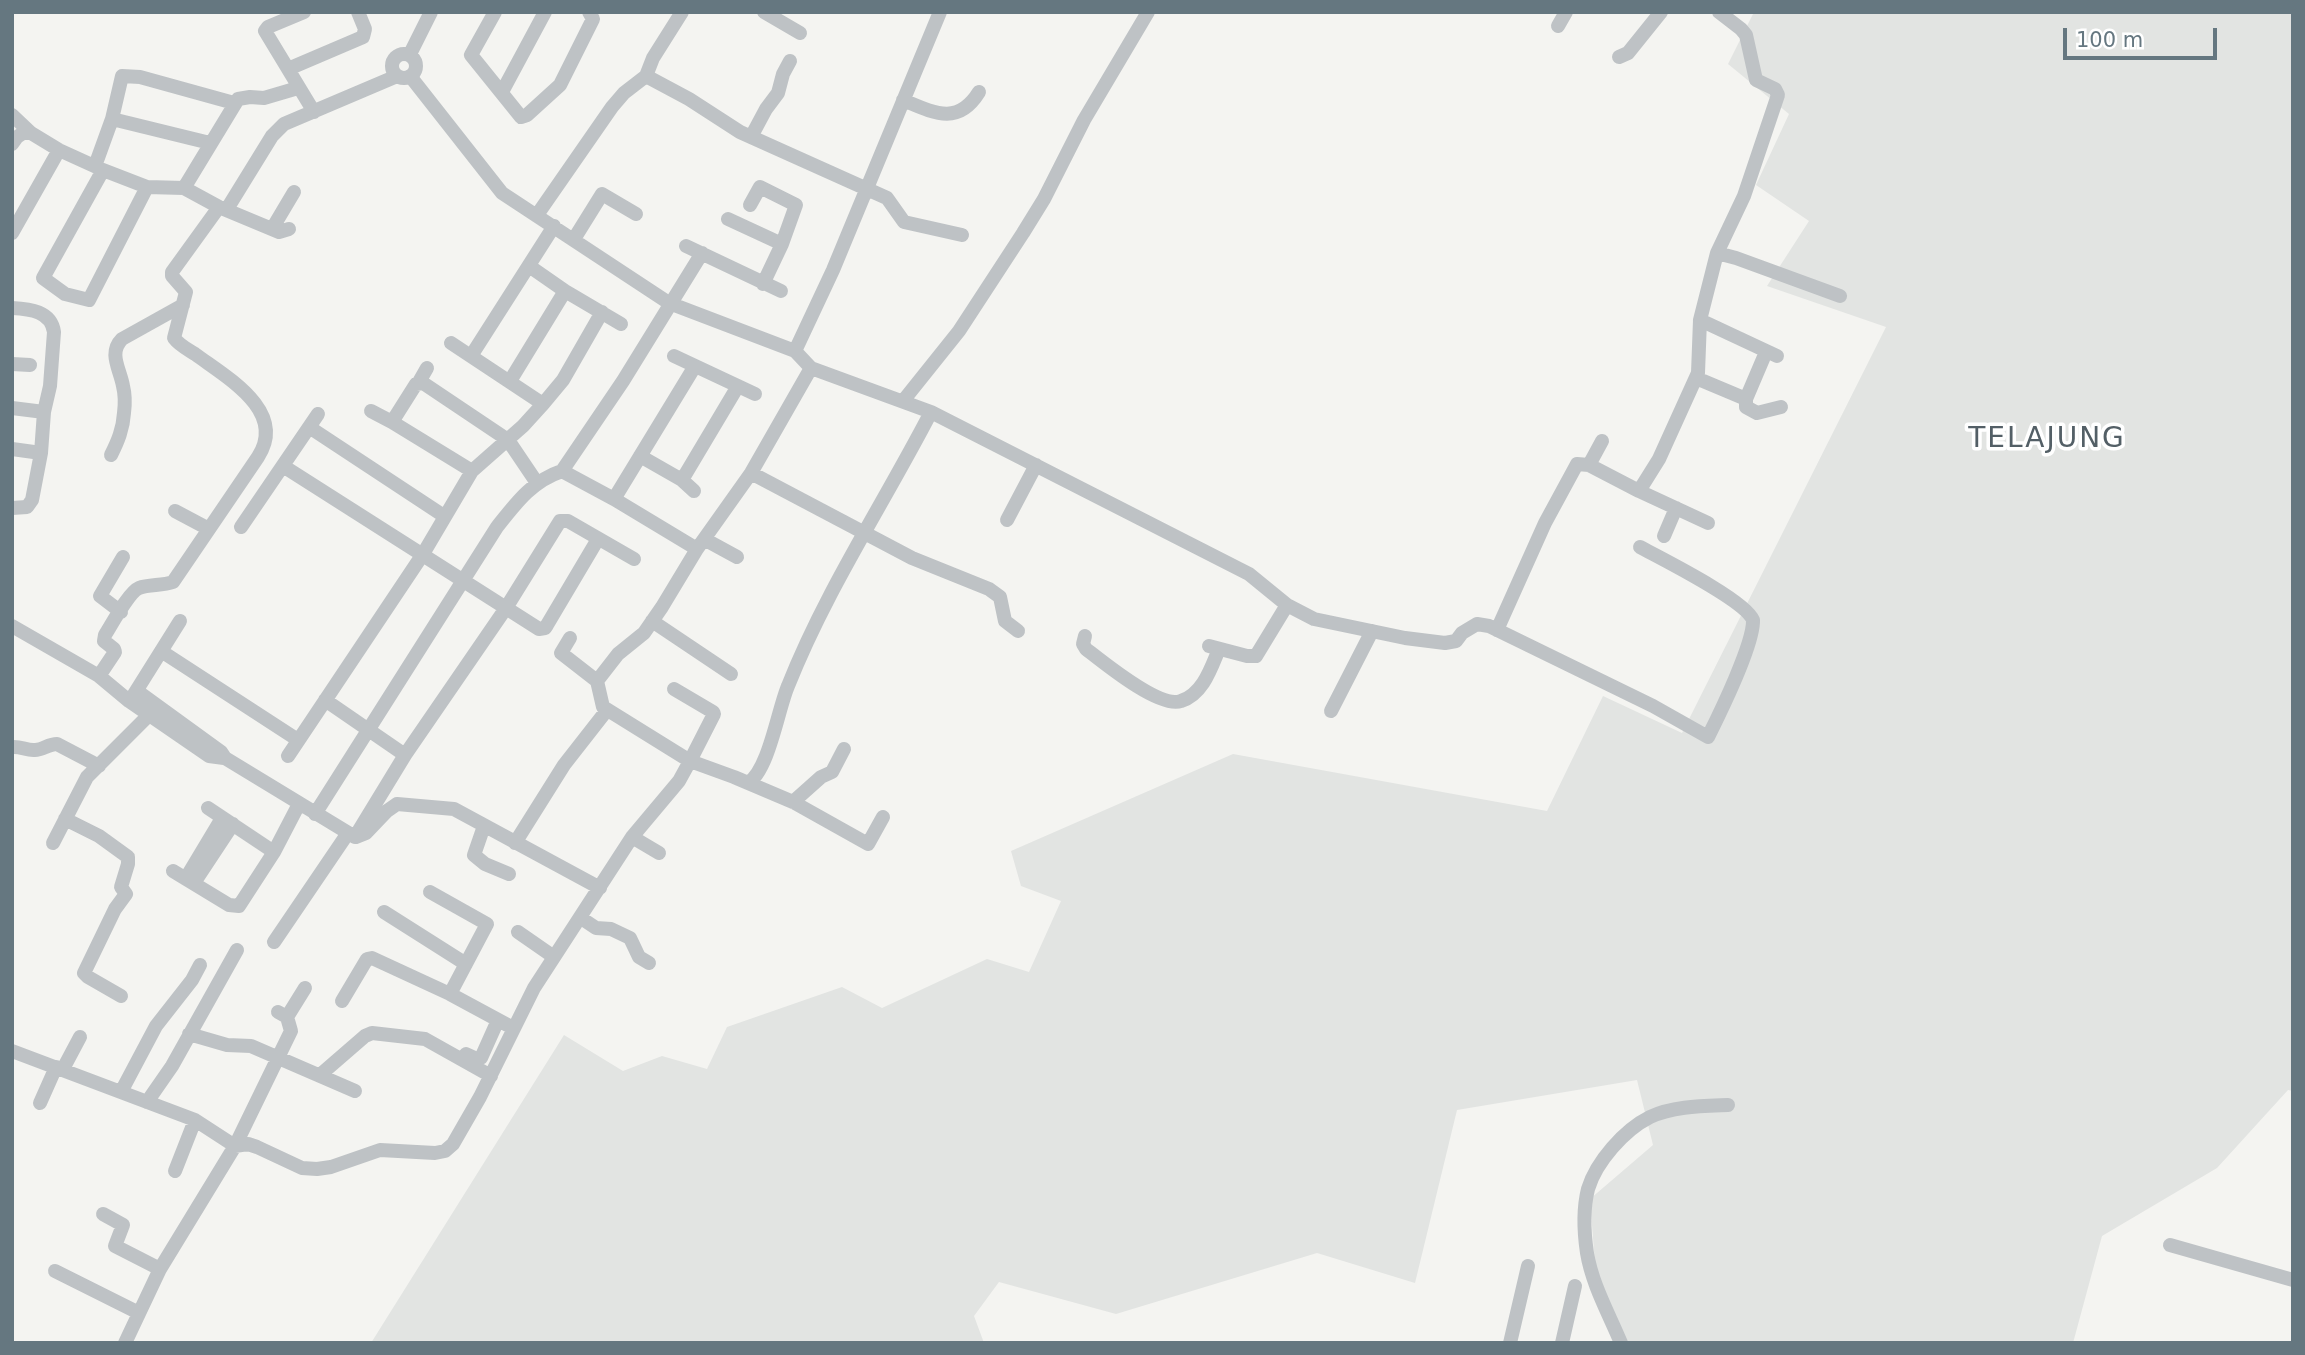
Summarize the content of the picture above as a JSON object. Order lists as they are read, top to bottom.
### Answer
{
  "districts": ["TELAJUNG"],
  "scale_bar": "100 m"
}
